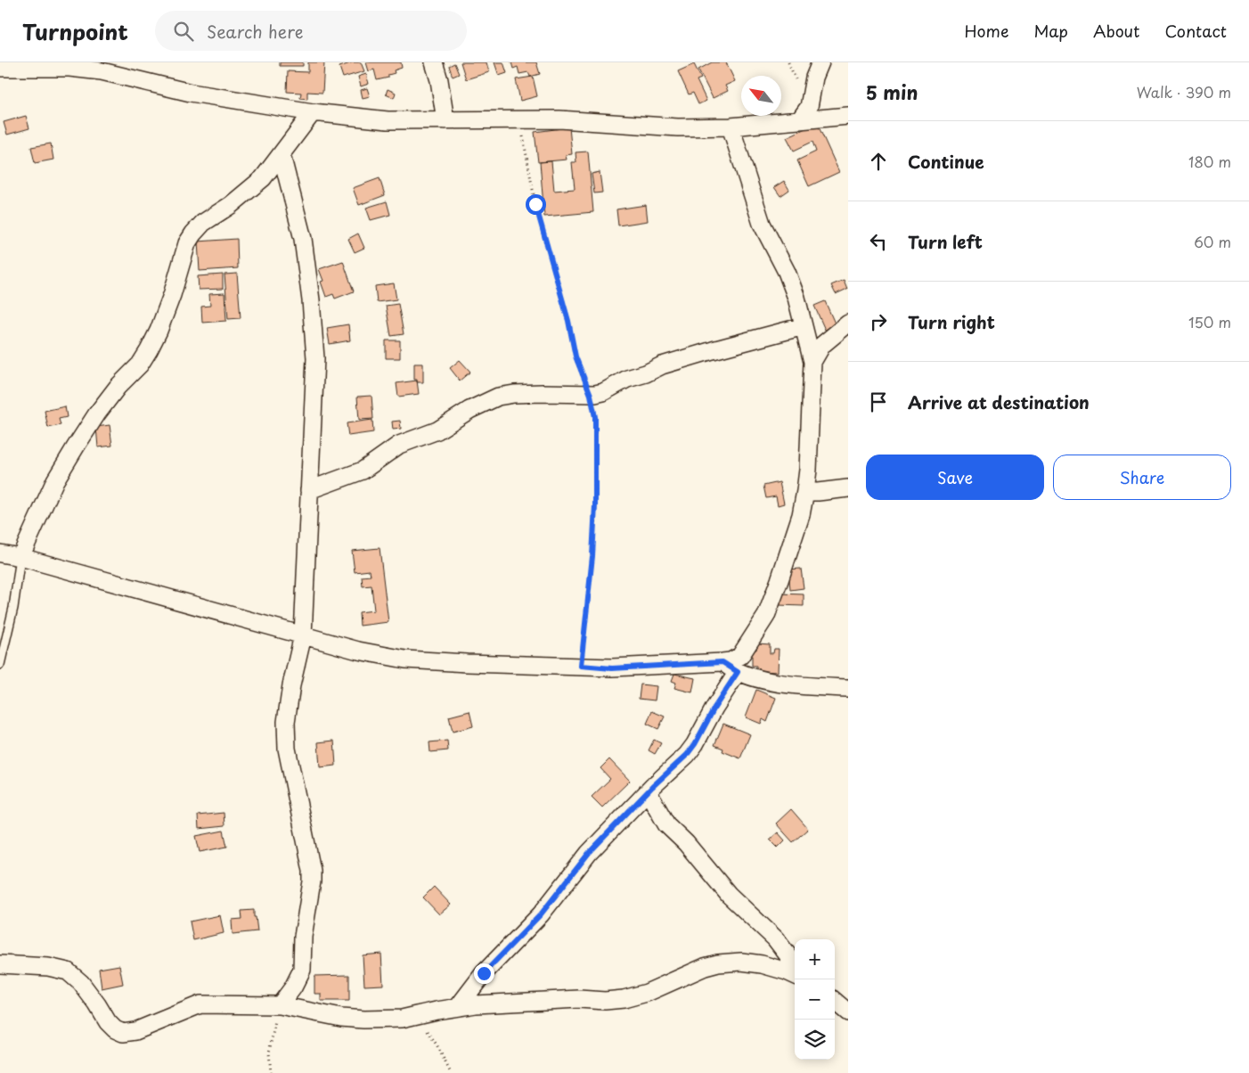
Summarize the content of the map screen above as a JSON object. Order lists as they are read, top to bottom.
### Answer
{
  "north": "top left",
  "page": {
    "header": "Turnpoint",
    "search": "Search here",
    "nav": [
      "Home",
      "Map",
      "About",
      "Contact"
    ],
    "heading": ["5 min", "Walk · 390 m"],
    "list": [
      ["Continue", "180 m"],
      ["Turn left", "60 m"],
      ["Turn right", "150 m"],
      "Arrive at destination"
    ],
    "buttons": ["Save", "Share"],
    "map_buttons": ["+", "−"]
  }
}
